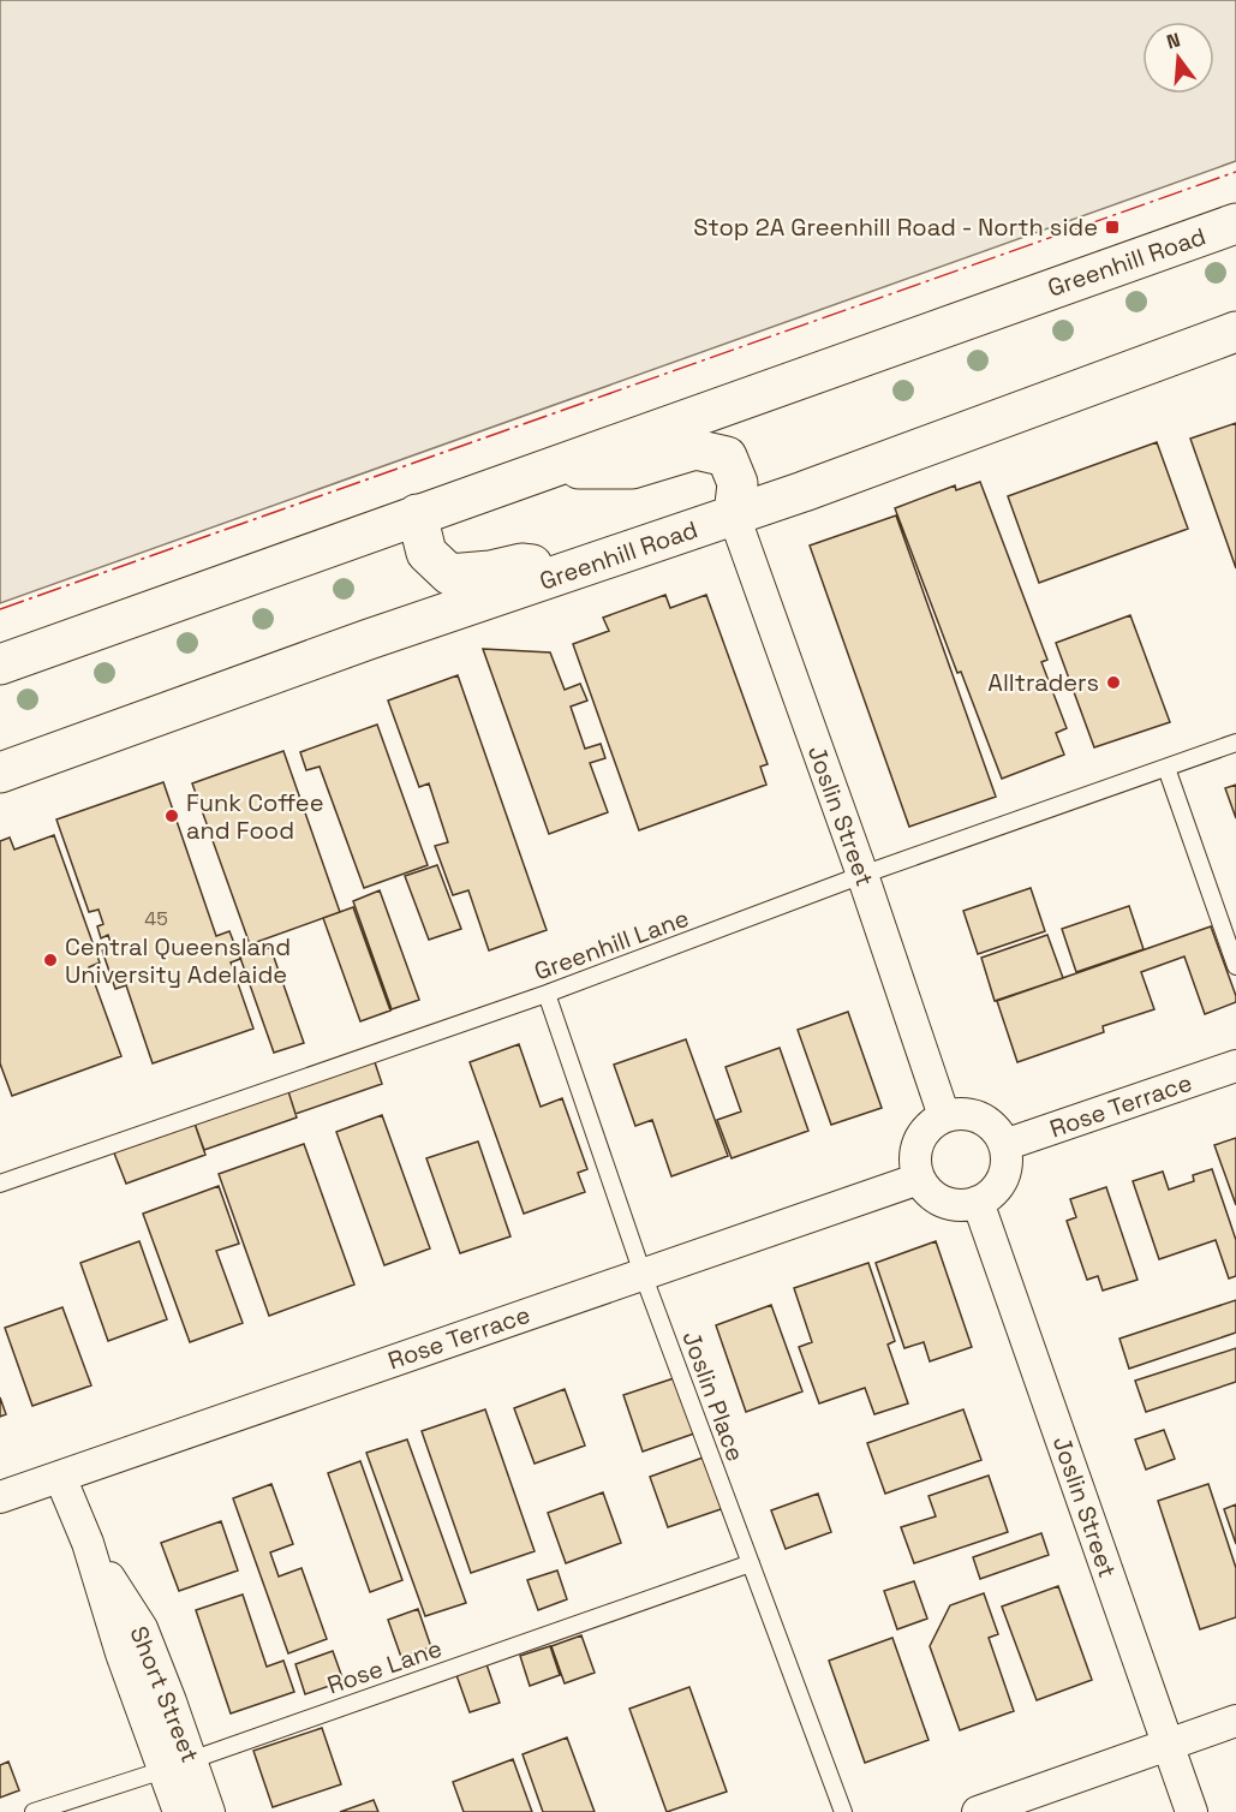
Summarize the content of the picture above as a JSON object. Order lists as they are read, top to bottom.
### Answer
{
  "streets": {
    "highway": ["Greenhill Road"],
    "street": ["Joslin Street", "Rose Terrace", "Short Street"],
    "lane": ["Greenhill Lane", "Joslin Place", "Rose Lane"]
  },
  "crossings": [
    ["Greenhill Road", "Joslin Street"],
    ["Joslin Street", "Greenhill Lane"],
    ["Joslin Street", "Rose Terrace"],
    ["Greenhill Lane", "Joslin Place"],
    ["Rose Terrace", "Joslin Place"],
    ["Rose Terrace", "Short Street"],
    ["Joslin Place", "Rose Lane"],
    ["Rose Lane", "Short Street"]
  ],
  "places": {
    "transit": ["Stop 2A Greenhill Road - North side"],
    "other": ["Alltraders", "Funk Coffee and Food", "Central Queensland University Adelaide"]
  },
  "house_numbers": ["45"],
  "north": "top"
}
